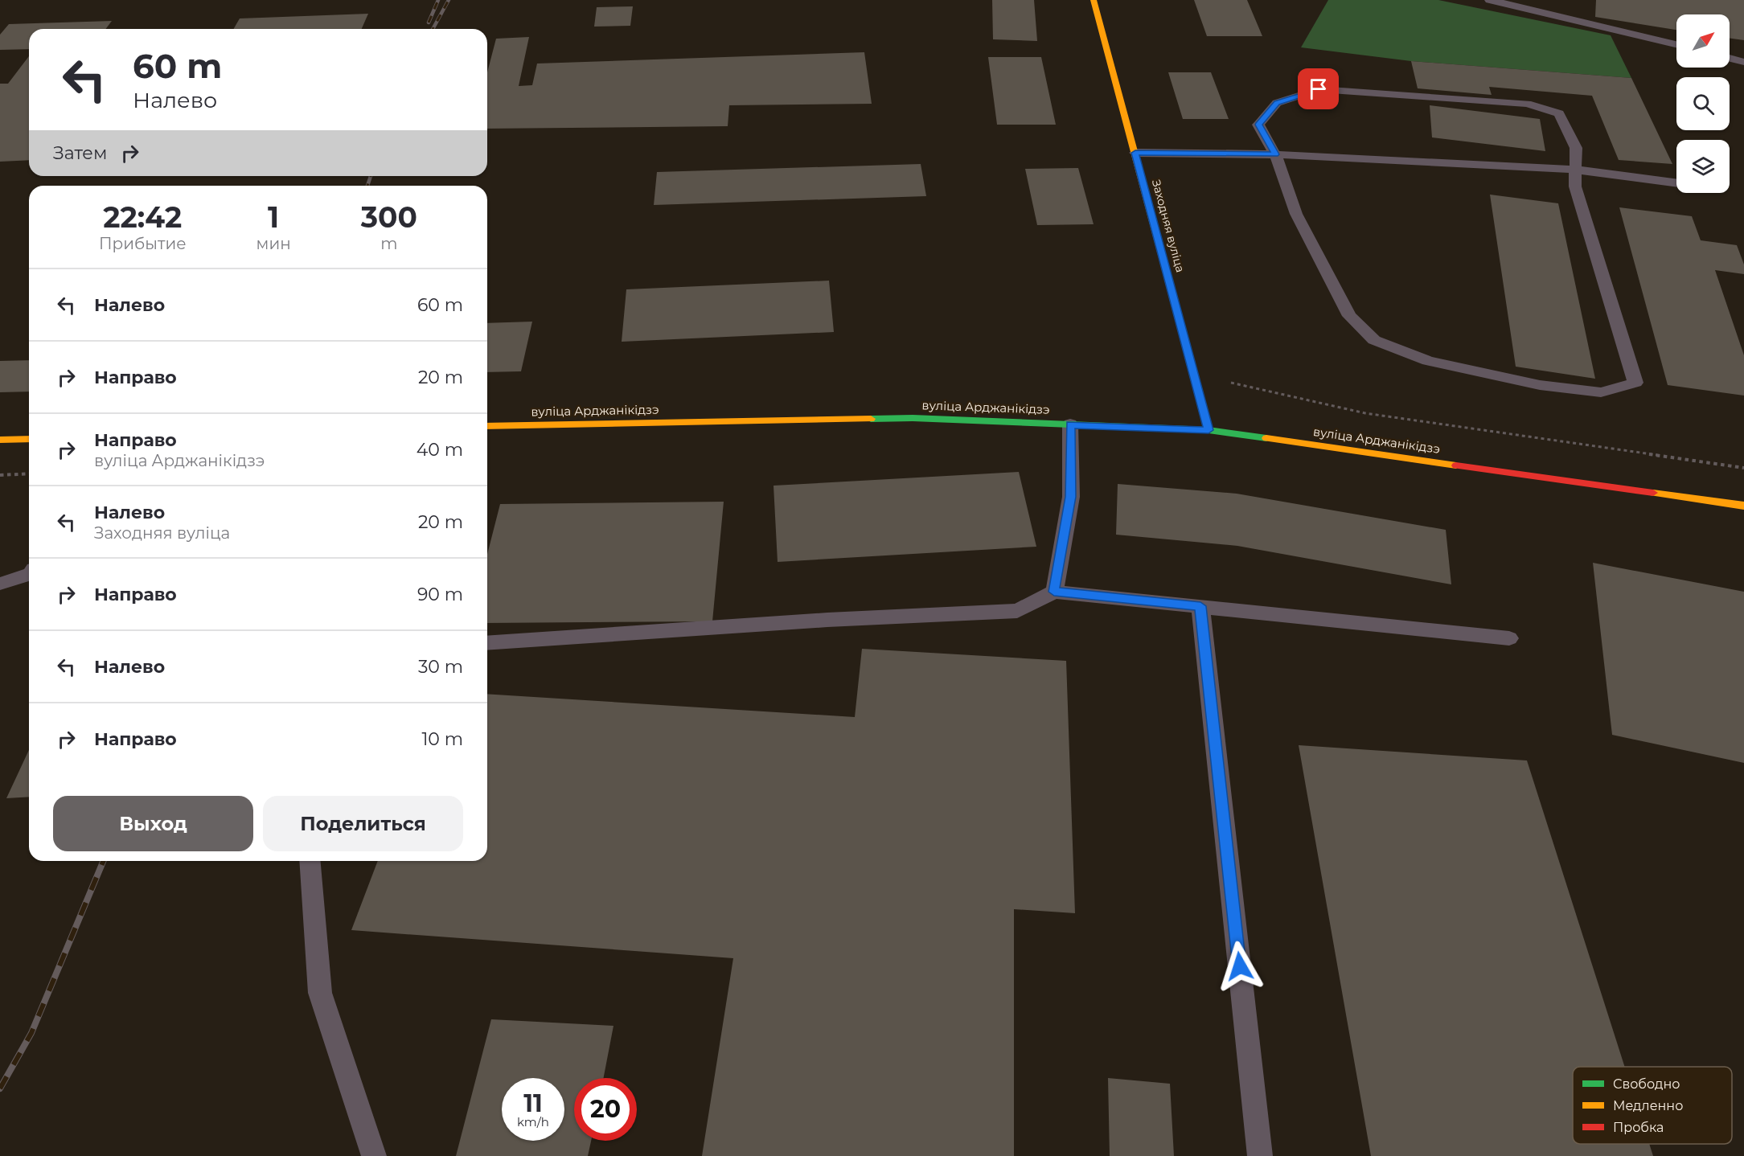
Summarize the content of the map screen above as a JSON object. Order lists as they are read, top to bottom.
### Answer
{
  "streets": {
    "main road": ["Заходняя вуліца", "вуліца Арджанікідзэ"]
  },
  "crossings": [
    ["Заходняя вуліца", "вуліца Арджанікідзэ"]
  ],
  "legend": ["Свободно", "Медленно", "Пробка"],
  "north": "top right",
  "page": {
    "turn": ["60 m", "Налево"],
    "then": "Затем",
    "eta": [
      "22:42",
      "Прибытие",
      "1",
      "мин",
      "300",
      "m"
    ],
    "list": [
      {
        "name": "Налево",
        "value": "60 m"
      },
      {
        "name": "Направо",
        "value": "20 m"
      },
      {
        "name": "Направо",
        "note": "вуліца Арджанікідзэ",
        "value": "40 m"
      },
      {
        "name": "Налево",
        "note": "Заходняя вуліца",
        "value": "20 m"
      },
      {
        "name": "Направо",
        "value": "90 m"
      },
      {
        "name": "Налево",
        "value": "30 m"
      },
      {
        "name": "Направо",
        "value": "10 m"
      }
    ],
    "buttons": ["Выход", "Поделиться"],
    "speed": "11 km/h",
    "limit": "20"
  }
}
